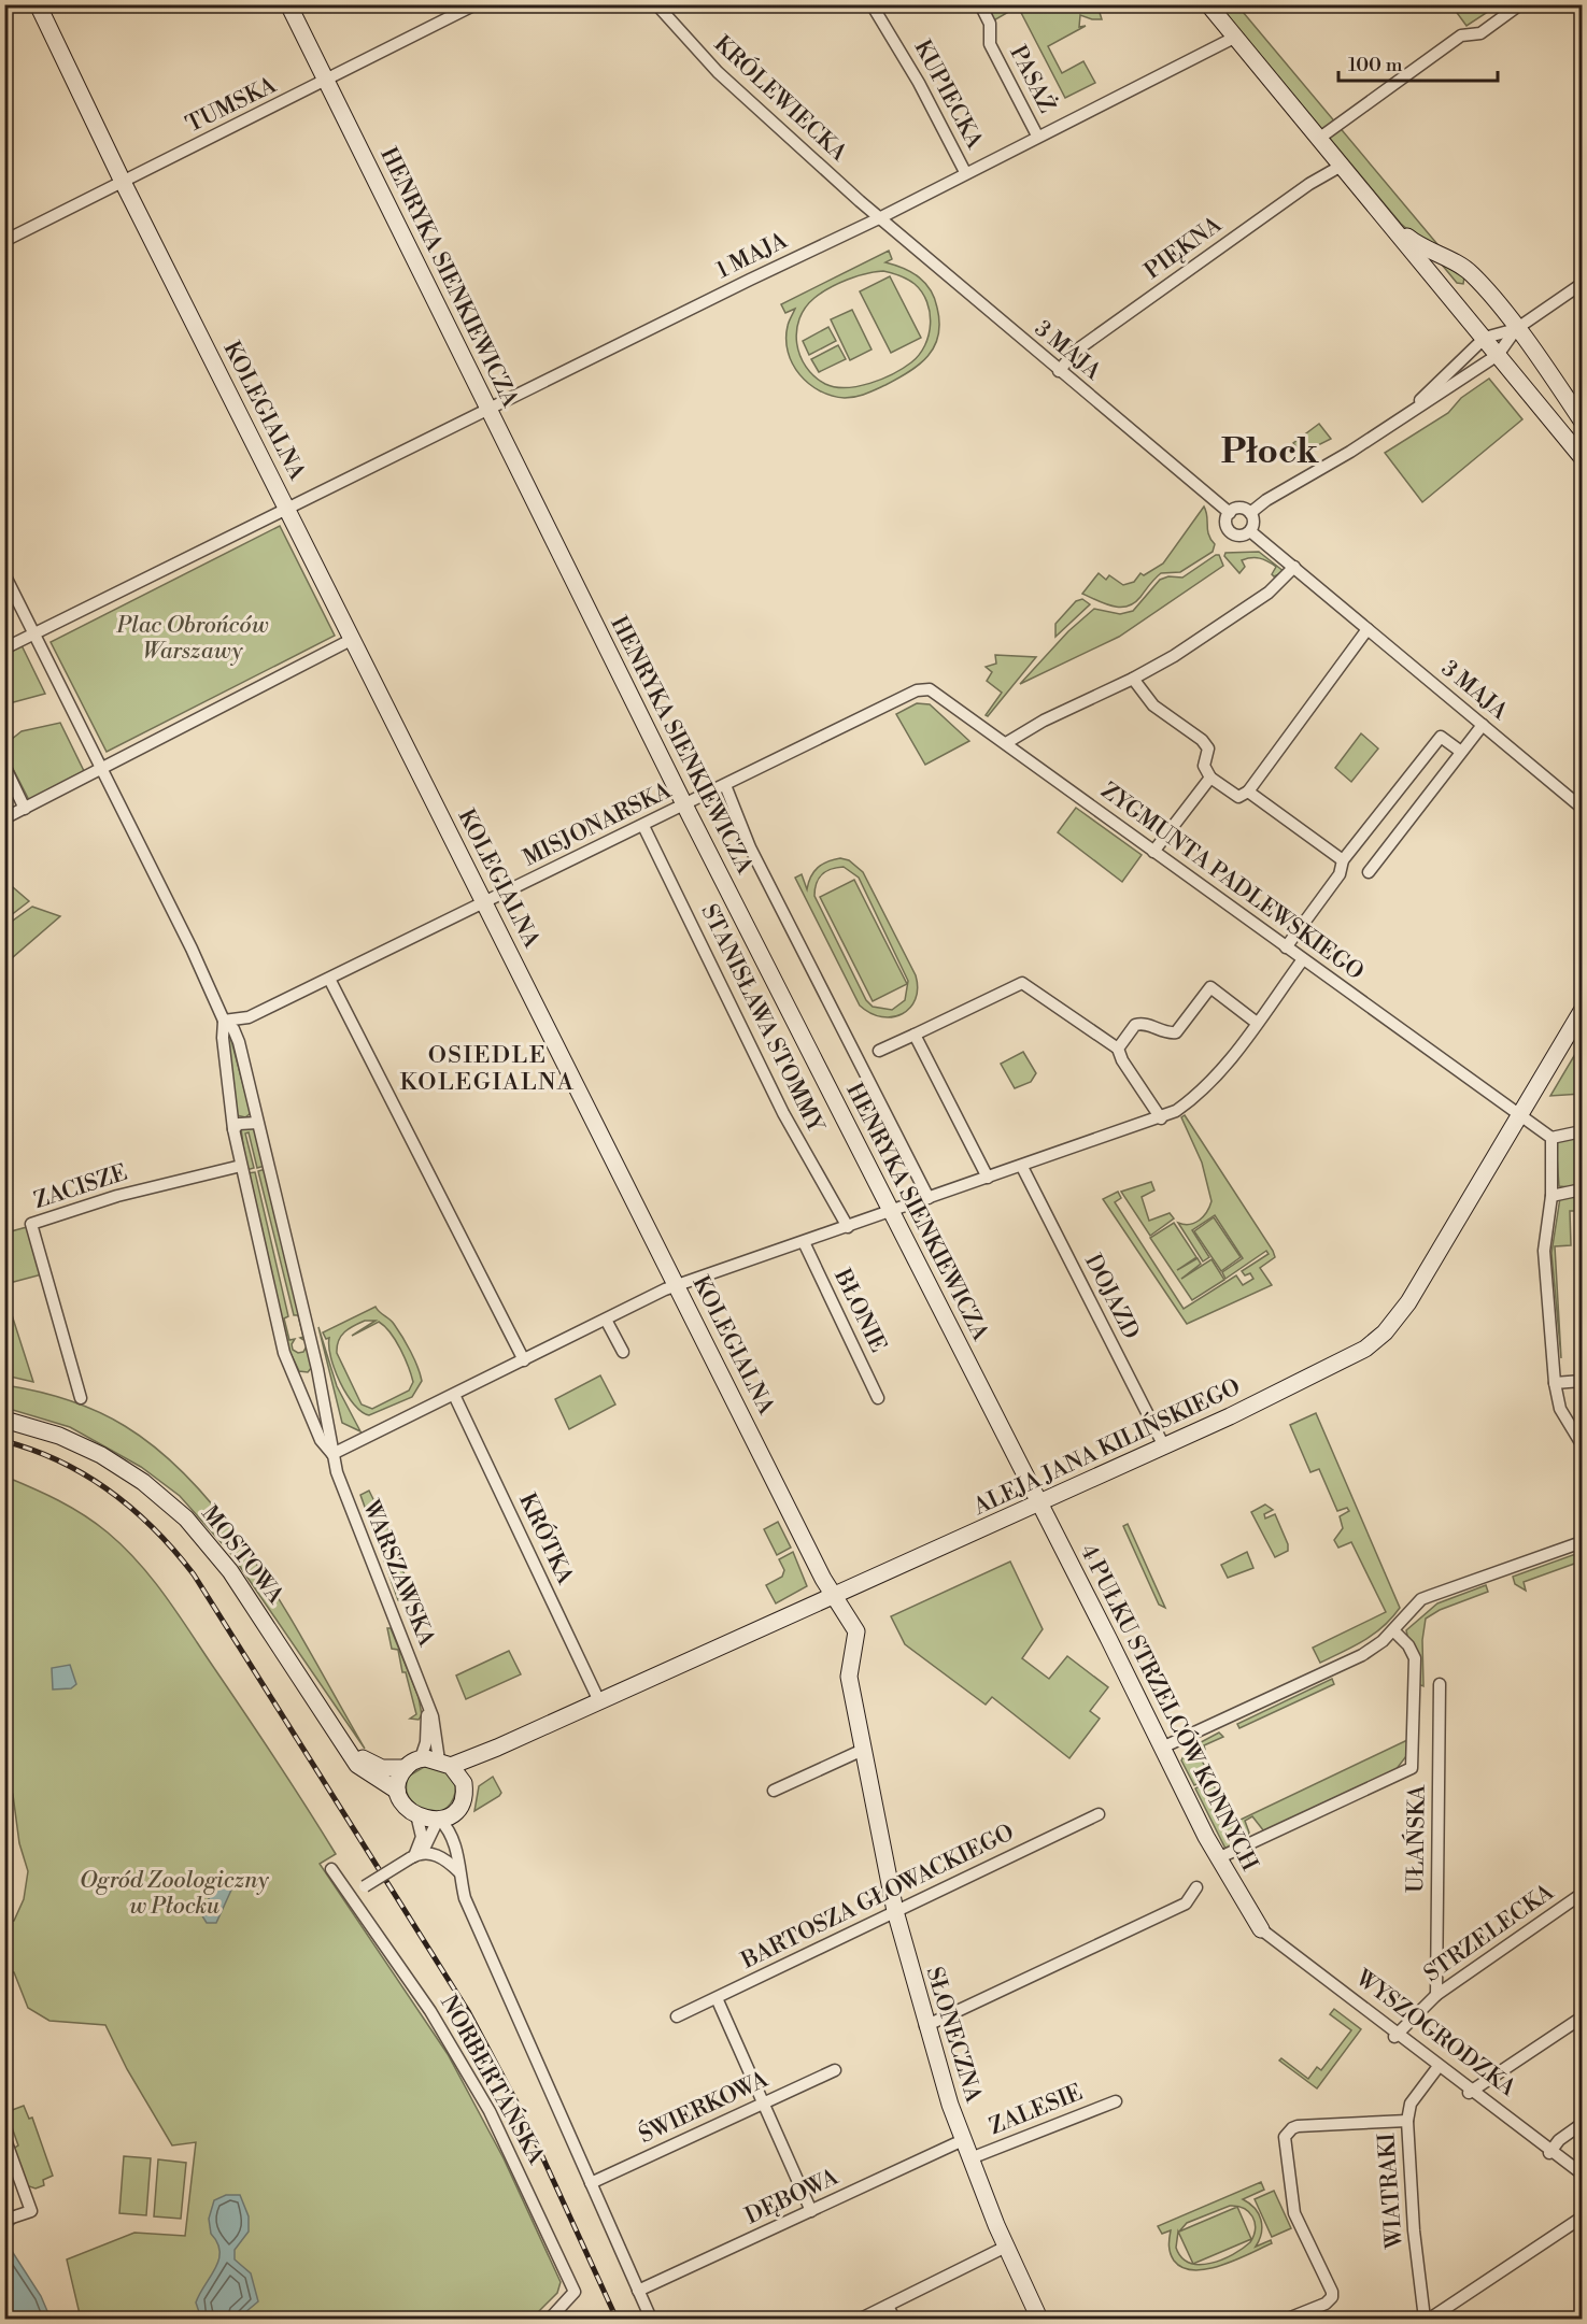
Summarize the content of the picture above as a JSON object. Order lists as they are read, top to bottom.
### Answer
{
  "streets": {
    "street": [
      "PASAŻ",
      "KUPIECKA",
      "KRÓLEWIECKA",
      "TUMSKA",
      "PIĘKNA",
      "1 MAJA",
      "HENRYKA SIENKIEWICZA",
      "3 MAJA",
      "KOLEGIALNA",
      "MISJONARSKA",
      "ZYGMUNTA PADLEWSKIEGO",
      "STANISŁAWA STOMMY",
      "ZACISZE",
      "DOJAZD",
      "BŁONIE",
      "ALEJA JANA KILIŃSKIEGO",
      "KRÓTKA",
      "MOSTOWA",
      "WARSZAWSKA",
      "4 PUŁKU STRZELCÓW KONNYCH",
      "UŁAŃSKA",
      "BARTOSZA GŁOWACKIEGO",
      "STRZELECKA",
      "WYSZOGRODZKA",
      "SŁONECZNA",
      "NORBERTAŃSKA",
      "ŚWIERKOWA",
      "ZALESIE",
      "WIATRAKI",
      "DĘBOWA"
    ]
  },
  "crossings": [
    ["PASAŻ", "1 MAJA"],
    ["KUPIECKA", "1 MAJA"],
    ["KRÓLEWIECKA", "1 MAJA"],
    ["KRÓLEWIECKA", "3 MAJA"],
    ["TUMSKA", "HENRYKA SIENKIEWICZA"],
    ["TUMSKA", "KOLEGIALNA"],
    ["PIĘKNA", "3 MAJA"],
    ["1 MAJA", "HENRYKA SIENKIEWICZA"],
    ["1 MAJA", "3 MAJA"],
    ["1 MAJA", "KOLEGIALNA"],
    ["HENRYKA SIENKIEWICZA", "MISJONARSKA"],
    ["HENRYKA SIENKIEWICZA", "ALEJA JANA KILIŃSKIEGO"],
    ["HENRYKA SIENKIEWICZA", "4 PUŁKU STRZELCÓW KONNYCH"],
    ["KOLEGIALNA", "MISJONARSKA"],
    ["KOLEGIALNA", "ALEJA JANA KILIŃSKIEGO"],
    ["KOLEGIALNA", "SŁONECZNA"],
    ["MISJONARSKA", "ZYGMUNTA PADLEWSKIEGO"],
    ["MISJONARSKA", "STANISŁAWA STOMMY"],
    ["ZYGMUNTA PADLEWSKIEGO", "ALEJA JANA KILIŃSKIEGO"],
    ["DOJAZD", "ALEJA JANA KILIŃSKIEGO"],
    ["ALEJA JANA KILIŃSKIEGO", "KRÓTKA"],
    ["ALEJA JANA KILIŃSKIEGO", "MOSTOWA"],
    ["ALEJA JANA KILIŃSKIEGO", "WARSZAWSKA"],
    ["ALEJA JANA KILIŃSKIEGO", "4 PUŁKU STRZELCÓW KONNYCH"],
    ["ALEJA JANA KILIŃSKIEGO", "SŁONECZNA"],
    ["ALEJA JANA KILIŃSKIEGO", "NORBERTAŃSKA"],
    ["MOSTOWA", "WARSZAWSKA"],
    ["MOSTOWA", "NORBERTAŃSKA"],
    ["WARSZAWSKA", "NORBERTAŃSKA"],
    ["4 PUŁKU STRZELCÓW KONNYCH", "WYSZOGRODZKA"],
    ["UŁAŃSKA", "STRZELECKA"],
    ["BARTOSZA GŁOWACKIEGO", "SŁONECZNA"],
    ["STRZELECKA", "WYSZOGRODZKA"],
    ["SŁONECZNA", "ZALESIE"],
    ["SŁONECZNA", "DĘBOWA"],
    ["NORBERTAŃSKA", "ŚWIERKOWA"],
    ["NORBERTAŃSKA", "DĘBOWA"]
  ],
  "districts": ["Płock", "OSIEDLE KOLEGIALNA"],
  "parks": ["Plac Obrońców Warszawy", "Ogród Zoologiczny w Płocku"],
  "scale_bar": "100 m"
}
